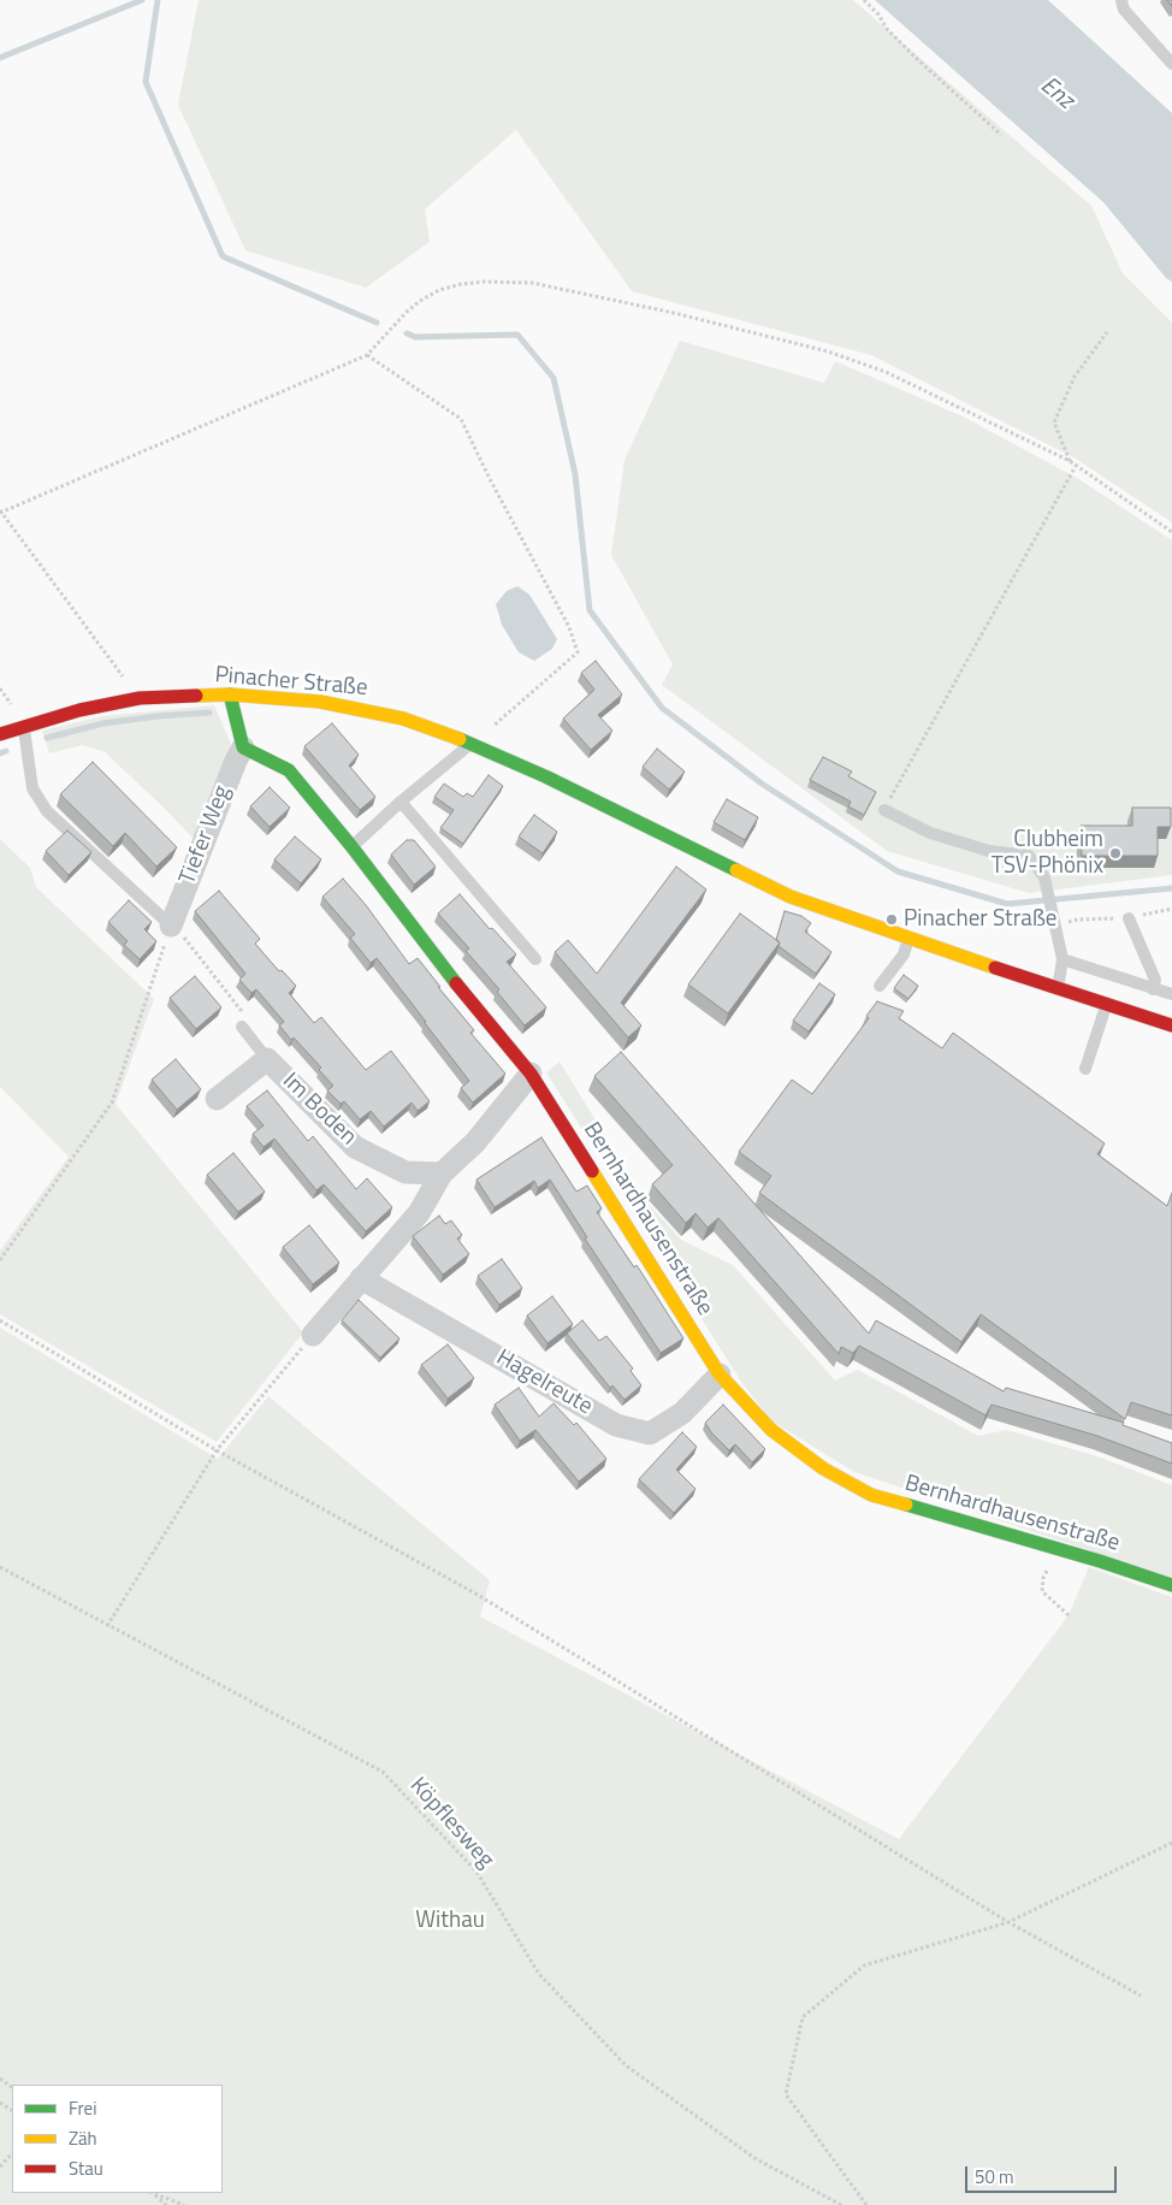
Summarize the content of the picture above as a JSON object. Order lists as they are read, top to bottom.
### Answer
{
  "streets": {
    "street": [
      "Pinacher Straße",
      "Tiefer Weg",
      "Im Boden",
      "Bernhardhausenstraße",
      "Hagelreute"
    ],
    "path": ["Köpflesweg"]
  },
  "crossings": [
    ["Tiefer Weg", "Bernhardhausenstraße"],
    ["Bernhardhausenstraße", "Hagelreute"]
  ],
  "water": ["Enz"],
  "parks": ["Withau"],
  "places": ["Clubheim TSV-Phönix", "Pinacher Straße"],
  "legend": ["Frei", "Zäh", "Stau"],
  "scale_bar": "50 m"
}
